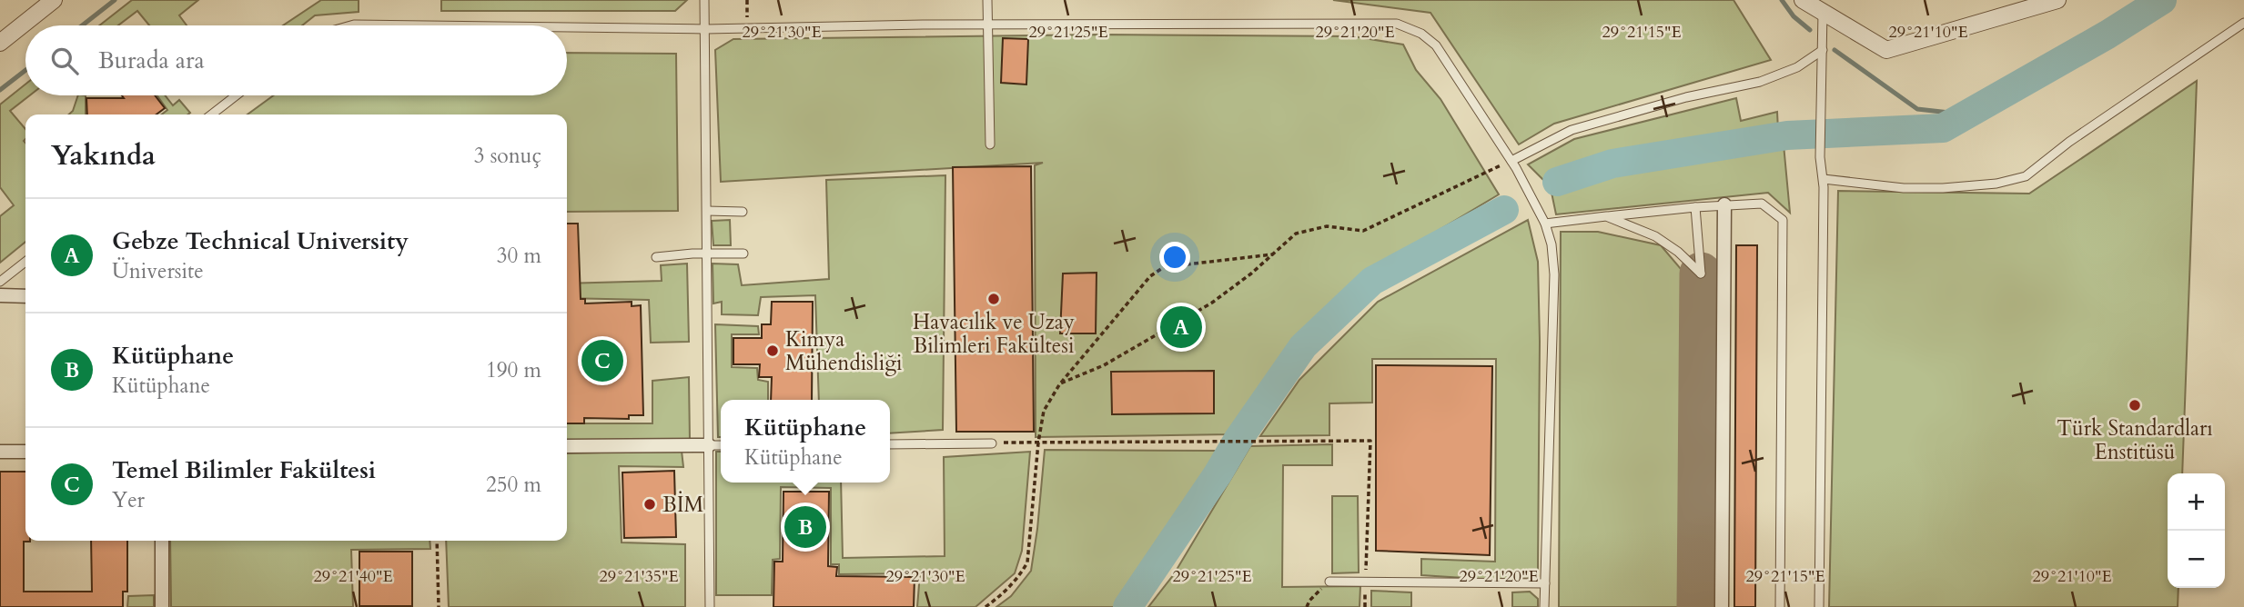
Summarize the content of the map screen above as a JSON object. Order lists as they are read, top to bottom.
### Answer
{
  "places": [
    "Havacılık ve Uzay Bilimleri Fakültesi",
    "Kimya Mühendisliği",
    "Türk Standardları Enstitüsü",
    "BİM"
  ],
  "page": {
    "search": "Burada ara",
    "heading": ["Yakında", "3 sonuç"],
    "list": [
      {
        "mark": "A",
        "name": "Gebze Technical University",
        "note": "Üniversite",
        "value": "30 m"
      },
      {
        "mark": "B",
        "name": "Kütüphane",
        "note": "Kütüphane",
        "value": "190 m"
      },
      {
        "mark": "C",
        "name": "Temel Bilimler Fakültesi",
        "note": "Yer",
        "value": "250 m"
      }
    ],
    "pins": ["A", "C", "B"],
    "popup": ["Kütüphane", "Kütüphane"],
    "map_buttons": ["+", "−"]
  },
  "coordinates": [
    "29°21'30\"E",
    "29°21'25\"E",
    "29°21'20\"E",
    "29°21'15\"E",
    "29°21'10\"E",
    "29°21'40\"E",
    "29°21'35\"E"
  ]
}
